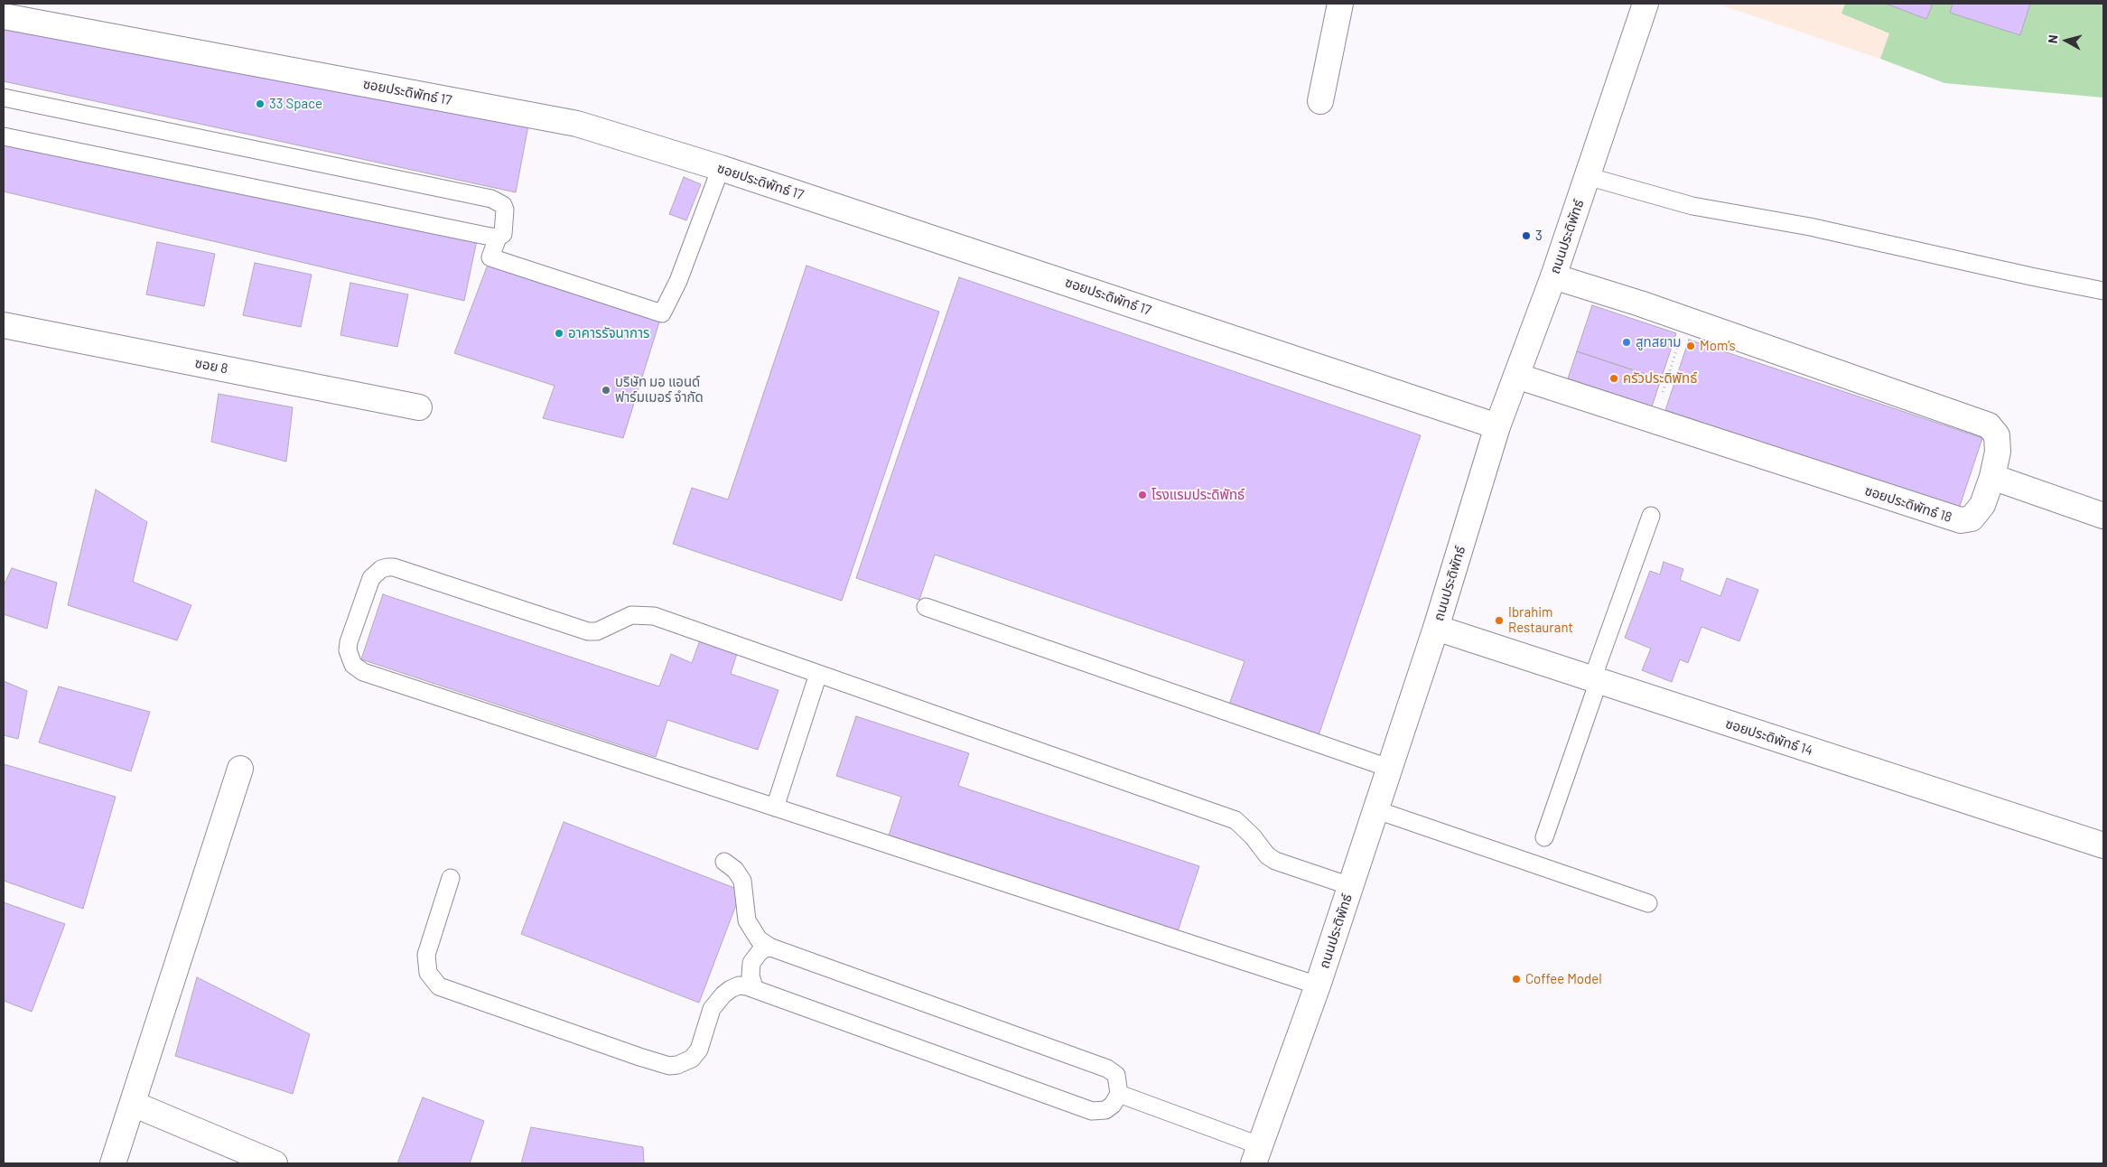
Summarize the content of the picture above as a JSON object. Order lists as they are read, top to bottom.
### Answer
{
  "streets": {
    "street": [
      "ซอยประดิพัทธ์ 17",
      "ถนนประดิพัทธ์",
      "ซอย 8",
      "ซอยประดิพัทธ์ 18",
      "ซอยประดิพัทธ์ 14"
    ]
  },
  "crossings": [
    ["ซอยประดิพัทธ์ 17", "ถนนประดิพัทธ์"],
    ["ถนนประดิพัทธ์", "ซอยประดิพัทธ์ 18"],
    ["ถนนประดิพัทธ์", "ซอยประดิพัทธ์ 14"]
  ],
  "places": [
    "33 Space",
    "3",
    "อาคารรัจนาการ",
    "สูทสยาม",
    "Mom’s",
    "ครัวประดิพัทธ์",
    "บริษัท มอ แอนด์ ฟาร์มเมอร์ จำกัด",
    "โรงแรมประดิพัทธ์",
    "Ibrahim Restaurant",
    "Coffee Model"
  ],
  "north": "left"
}
